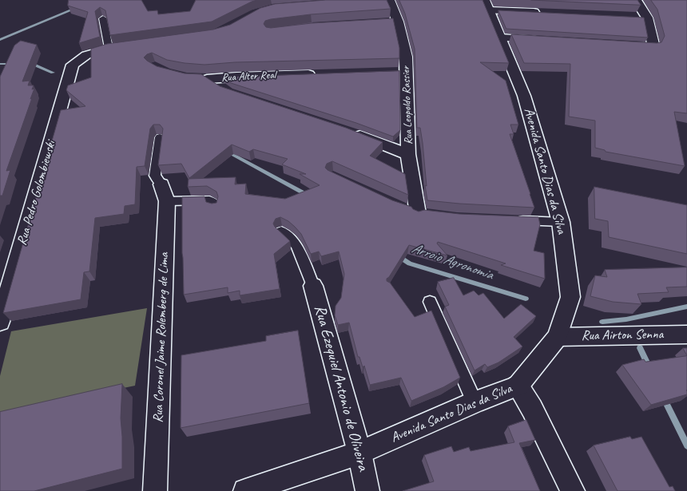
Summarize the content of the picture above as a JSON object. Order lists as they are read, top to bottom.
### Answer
{
  "streets": {
    "street": [
      "Rua Alter Real",
      "Rua Leopoldo Rassier",
      "Avenida Santo Dias da Silva",
      "Rua Pedro Golombiewski",
      "Rua Airton Senna",
      "Rua Coronel Jaime Rolemberg de Lima",
      "Rua Ezequiel Antonio de Oliveira"
    ]
  },
  "crossings": [
    ["Avenida Santo Dias da Silva", "Rua Airton Senna"],
    ["Avenida Santo Dias da Silva", "Rua Ezequiel Antonio de Oliveira"]
  ],
  "water": ["Arroio Agronomia"]
}
